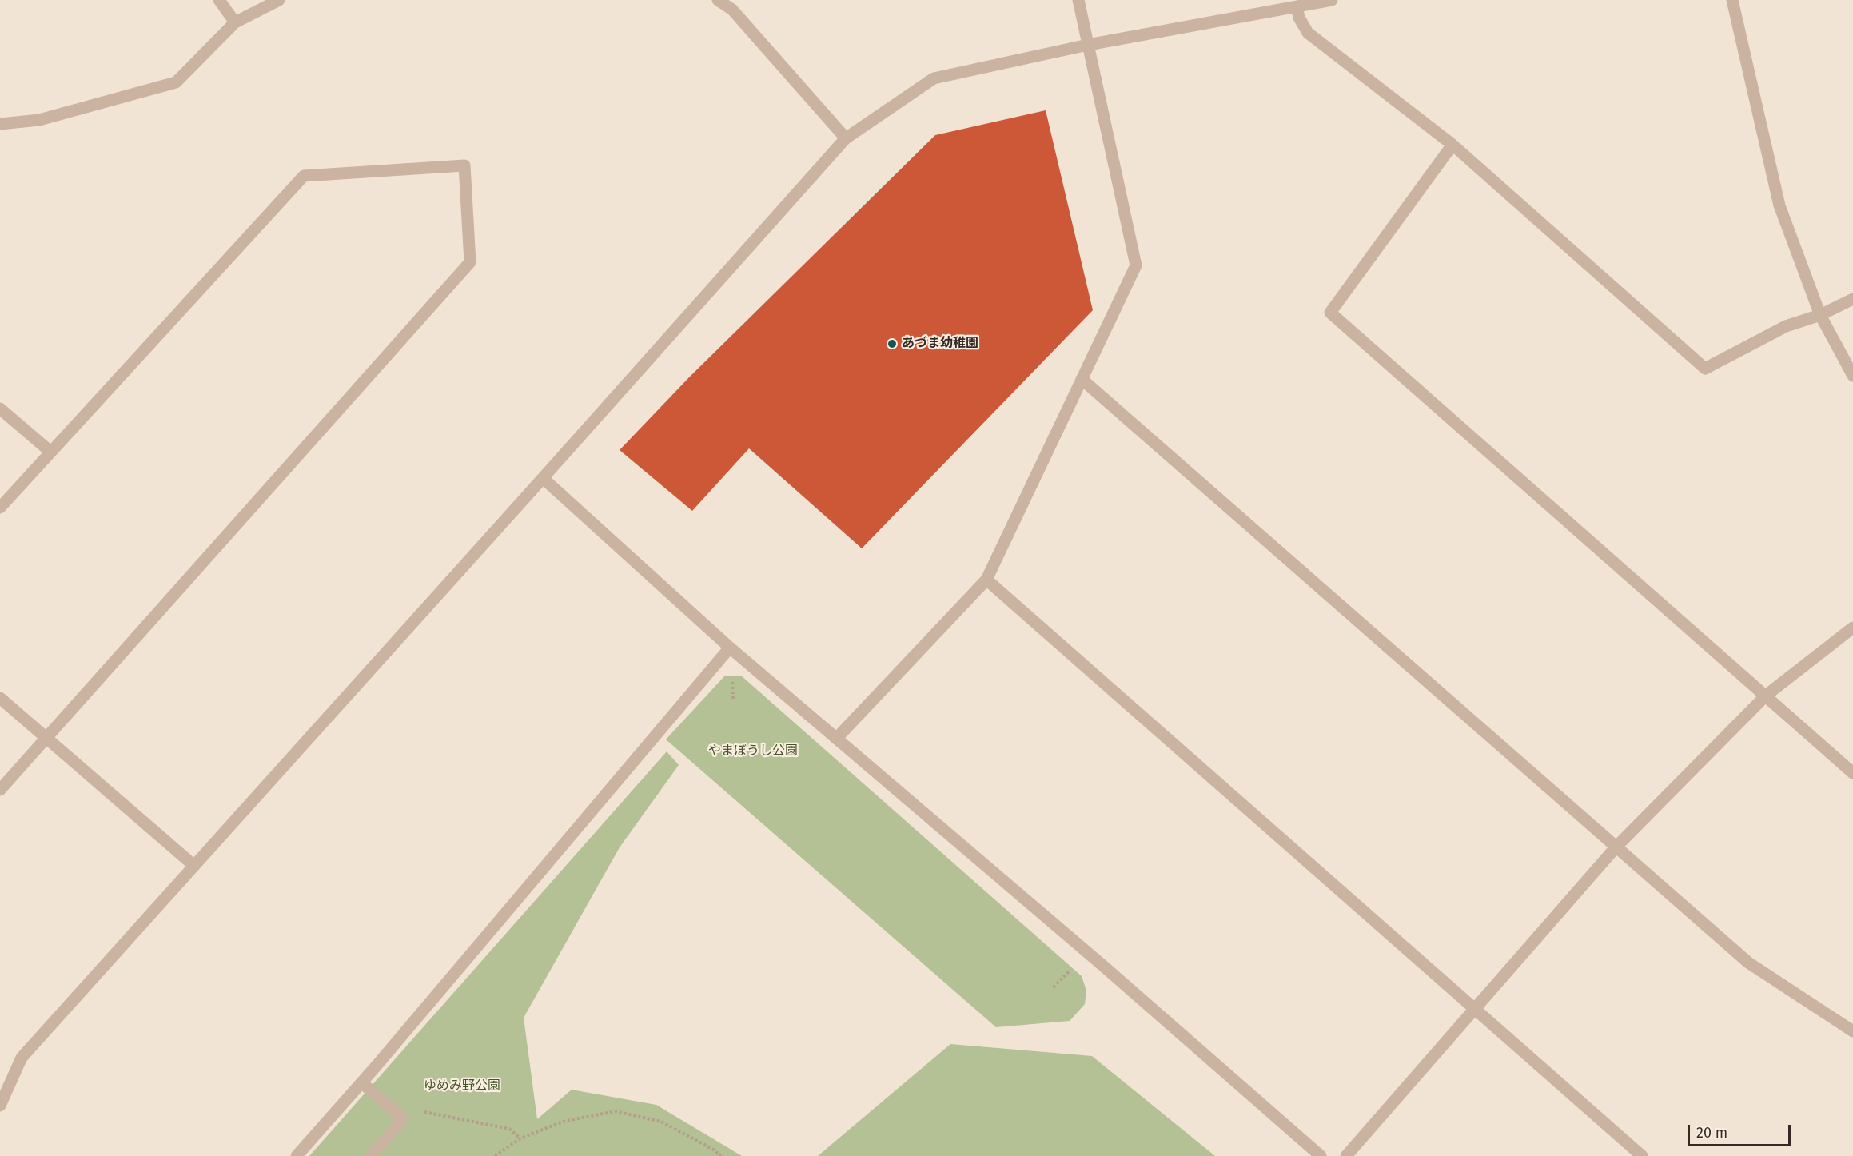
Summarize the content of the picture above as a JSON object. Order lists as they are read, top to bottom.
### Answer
{
  "parks": ["やまぼうし公園", "ゆめみ野公園"],
  "places": ["あづま幼稚園"],
  "scale_bar": "20 m"
}
